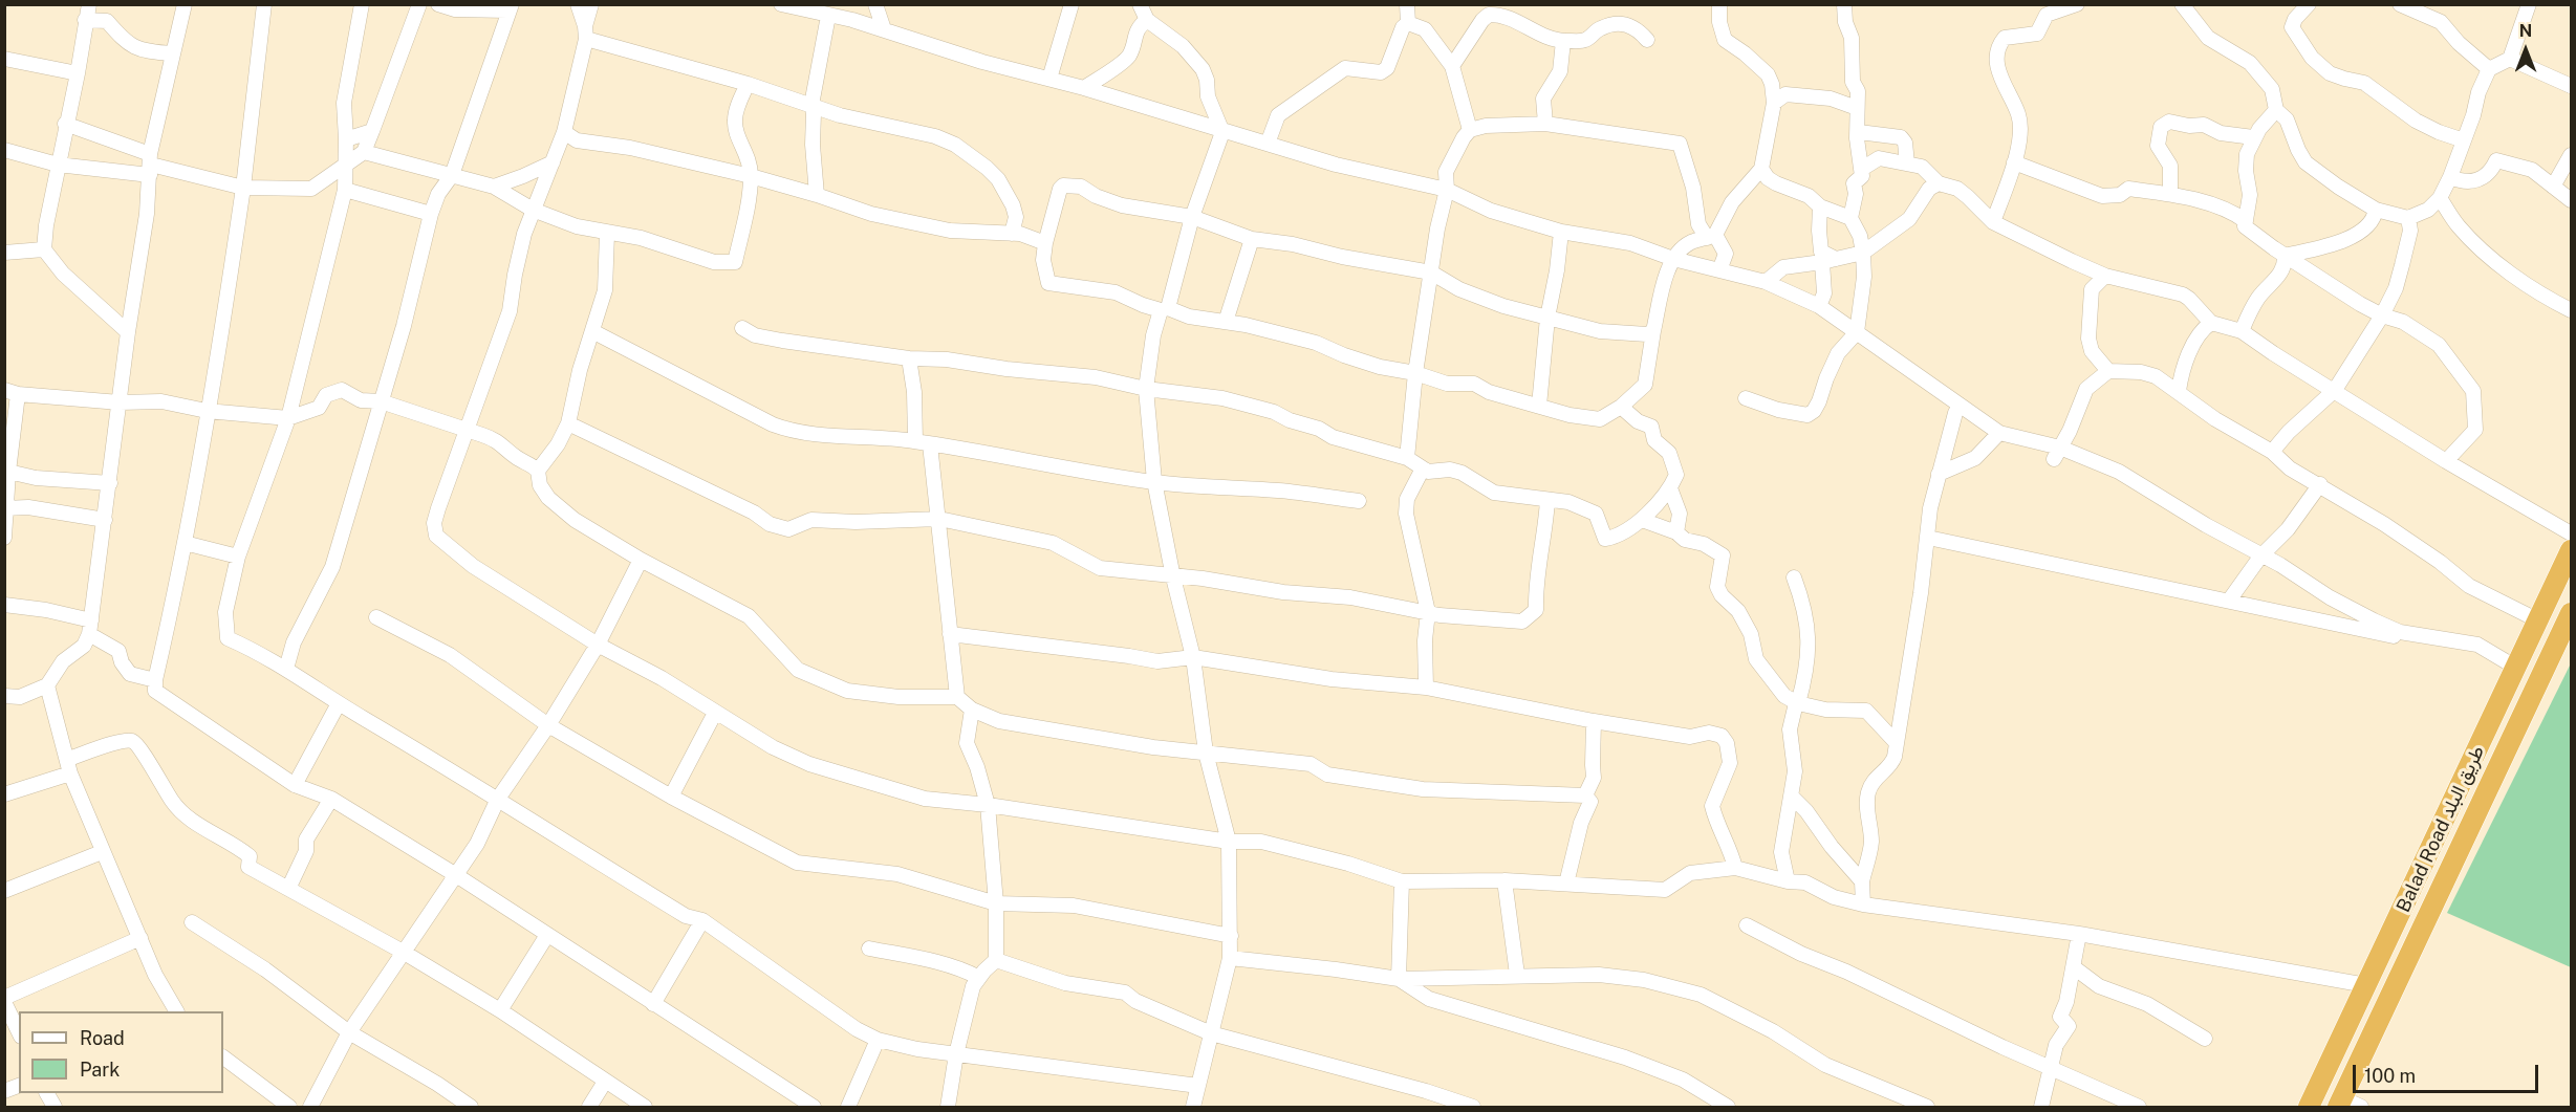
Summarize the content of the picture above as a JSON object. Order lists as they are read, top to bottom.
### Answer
{
  "streets": {
    "highway": ["Balad Road طريق البلد"]
  },
  "legend": ["Road", "Park"],
  "scale_bar": "100 m",
  "north": "top"
}
